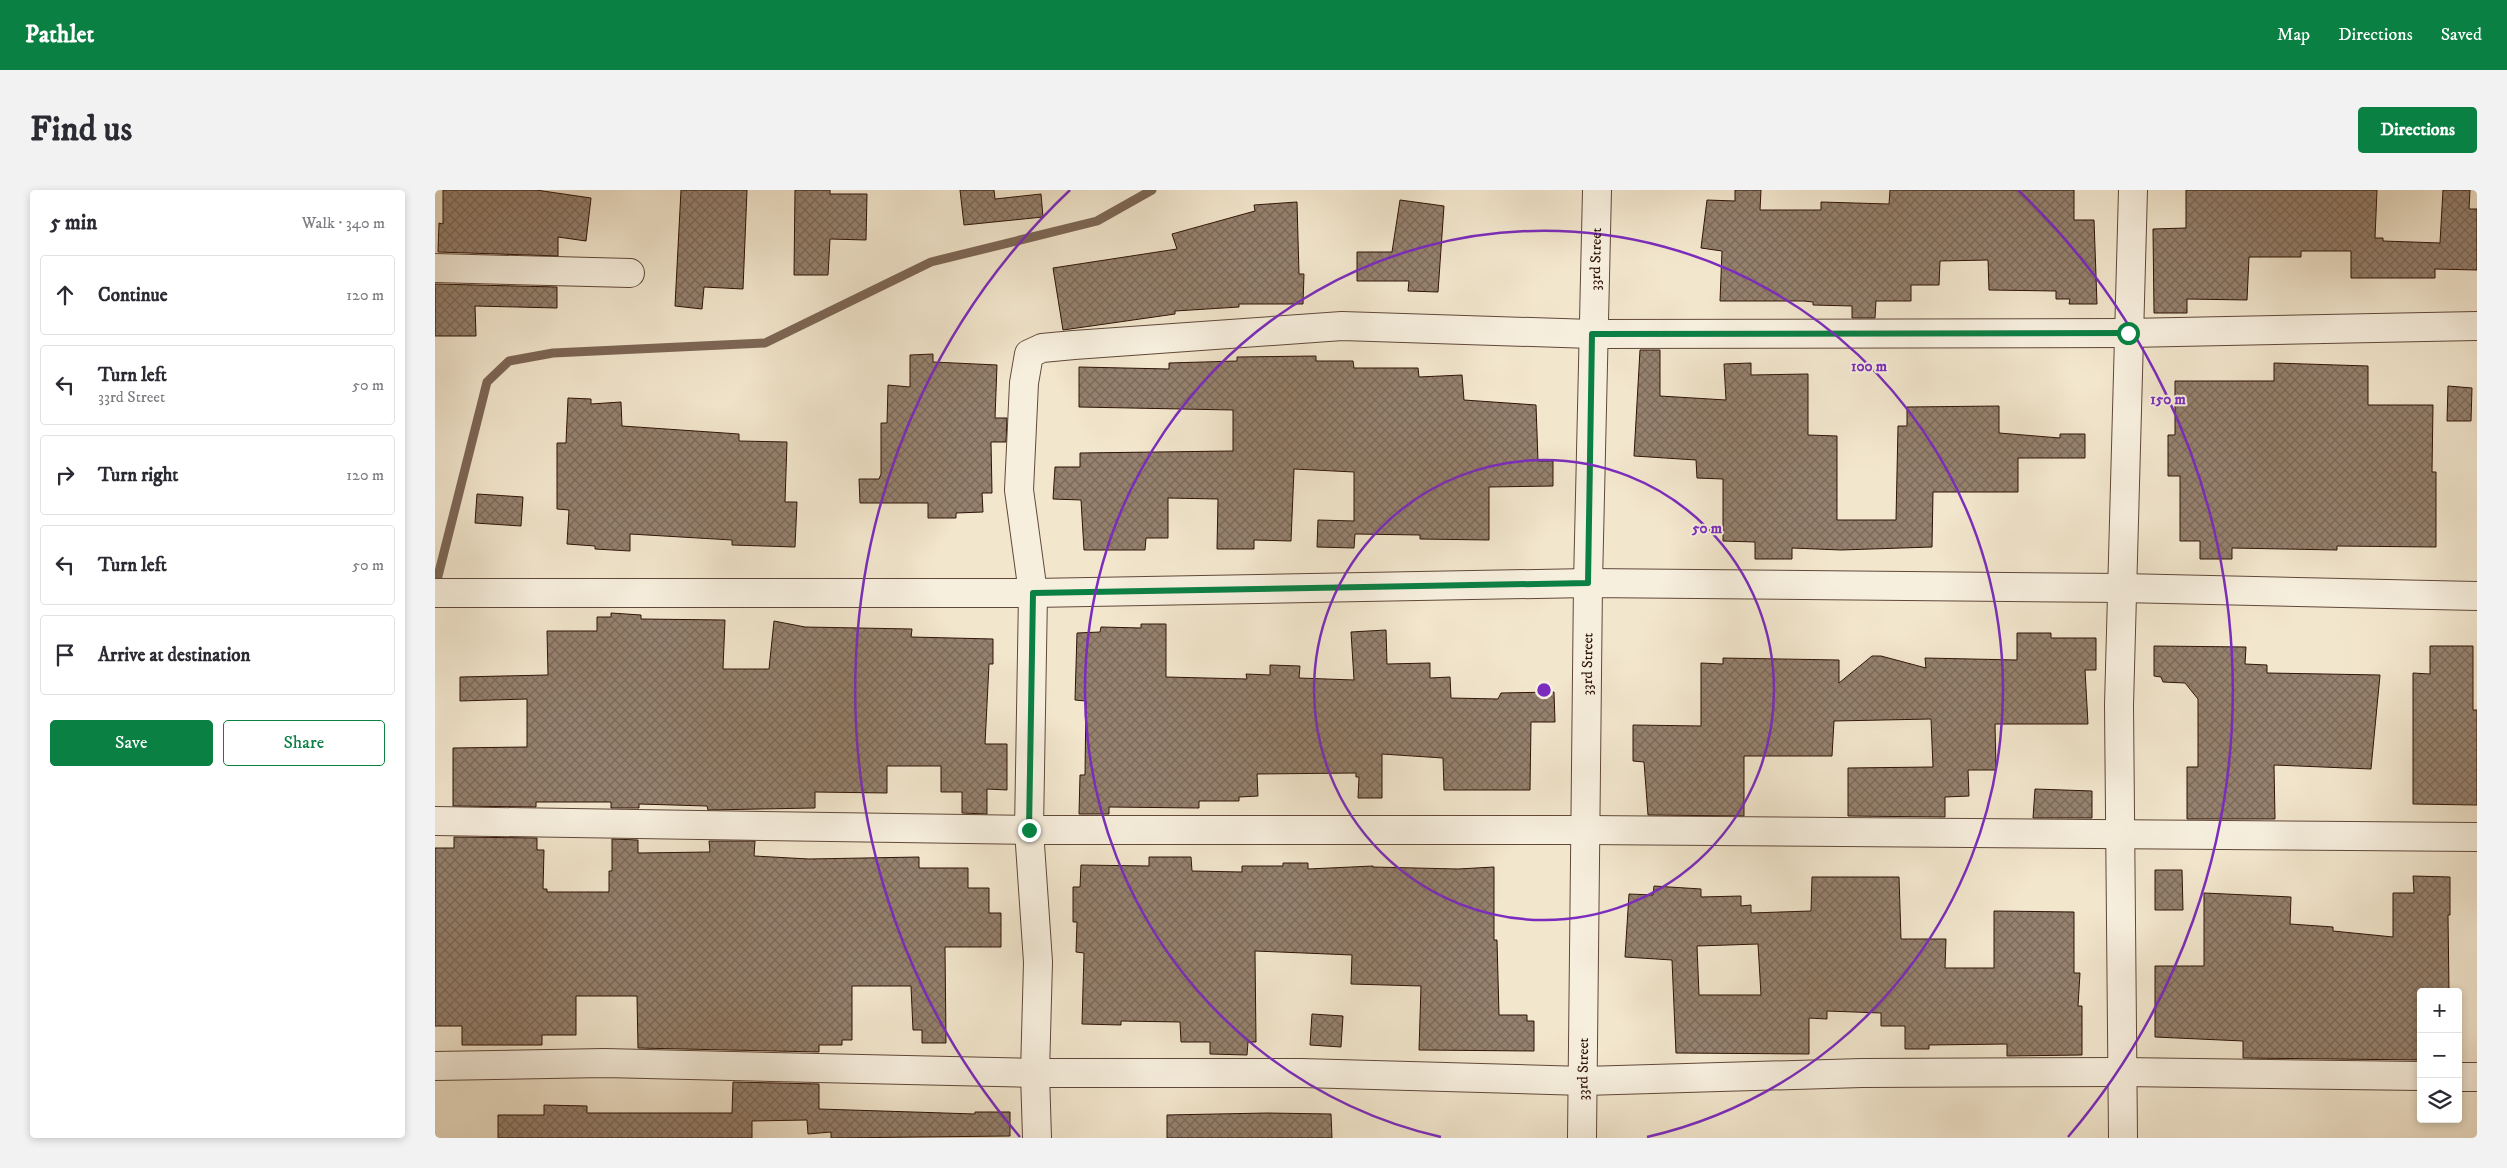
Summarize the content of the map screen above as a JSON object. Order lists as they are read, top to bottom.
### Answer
{
  "streets": {
    "street": ["33rd Street"]
  },
  "page": {
    "header": "Pathlet",
    "nav": ["Map", "Directions", "Saved"],
    "buttons": [
      "Directions",
      ["Save", "Share"]
    ],
    "title": "Find us",
    "heading": ["5 min", "Walk · 340 m"],
    "list": [
      ["Continue", "120 m"],
      ["Turn left", "33rd Street", "50 m"],
      ["Turn right", "120 m"],
      ["Turn left", "50 m"],
      "Arrive at destination"
    ],
    "map_buttons": ["+", "−"]
  },
  "rings": ["100 m", "150 m", "50 m"]
}
